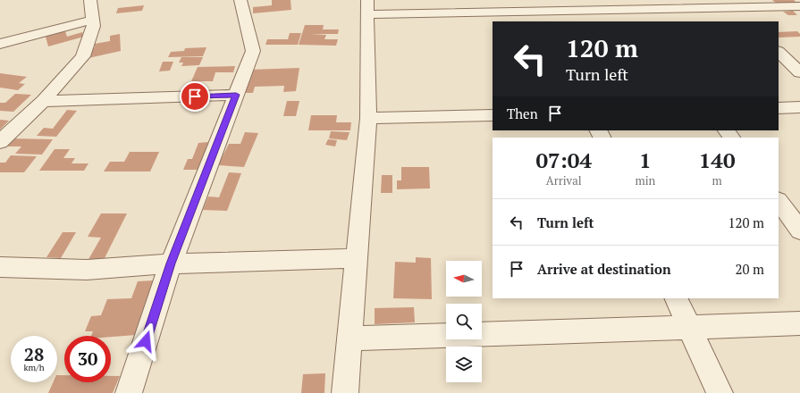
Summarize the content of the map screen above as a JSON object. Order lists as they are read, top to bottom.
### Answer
{
  "north": "left",
  "page": {
    "turn": ["120 m", "Turn left"],
    "then": "Then",
    "eta": [
      "07:04",
      "Arrival",
      "1",
      "min",
      "140",
      "m"
    ],
    "list": [
      {
        "name": "Turn left",
        "value": "120 m"
      },
      {
        "name": "Arrive at destination",
        "value": "20 m"
      }
    ],
    "speed": "28 km/h",
    "limit": "30"
  }
}
